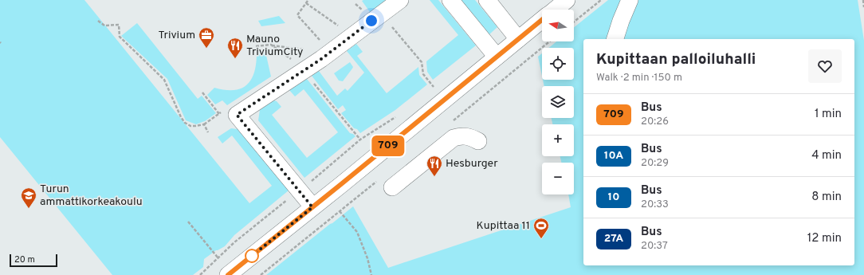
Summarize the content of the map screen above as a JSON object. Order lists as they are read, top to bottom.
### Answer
{
  "places": {
    "office": ["Trivium"],
    "restaurant": ["Mauno TriviumCity", "Hesburger"],
    "school or university": ["Turun ammattikorkeakoulu"],
    "sports": ["Kupittaa 11"]
  },
  "lines": ["bus line 709"],
  "scale_bar": "20 m",
  "north": "left",
  "page": {
    "on_map": "709",
    "map_buttons": ["+", "−"],
    "heading": ["Kupittaan palloiluhalli", "Walk · 2 min · 150 m"],
    "list": [
      {
        "mark": "709",
        "name": "Bus",
        "note": "20:26",
        "value": "1 min"
      },
      {
        "mark": "10A",
        "name": "Bus",
        "note": "20:29",
        "value": "4 min"
      },
      {
        "mark": "10",
        "name": "Bus",
        "note": "20:33",
        "value": "8 min"
      },
      {
        "mark": "27A",
        "name": "Bus",
        "note": "20:37",
        "value": "12 min"
      }
    ],
    "scale": "20 m"
  }
}
